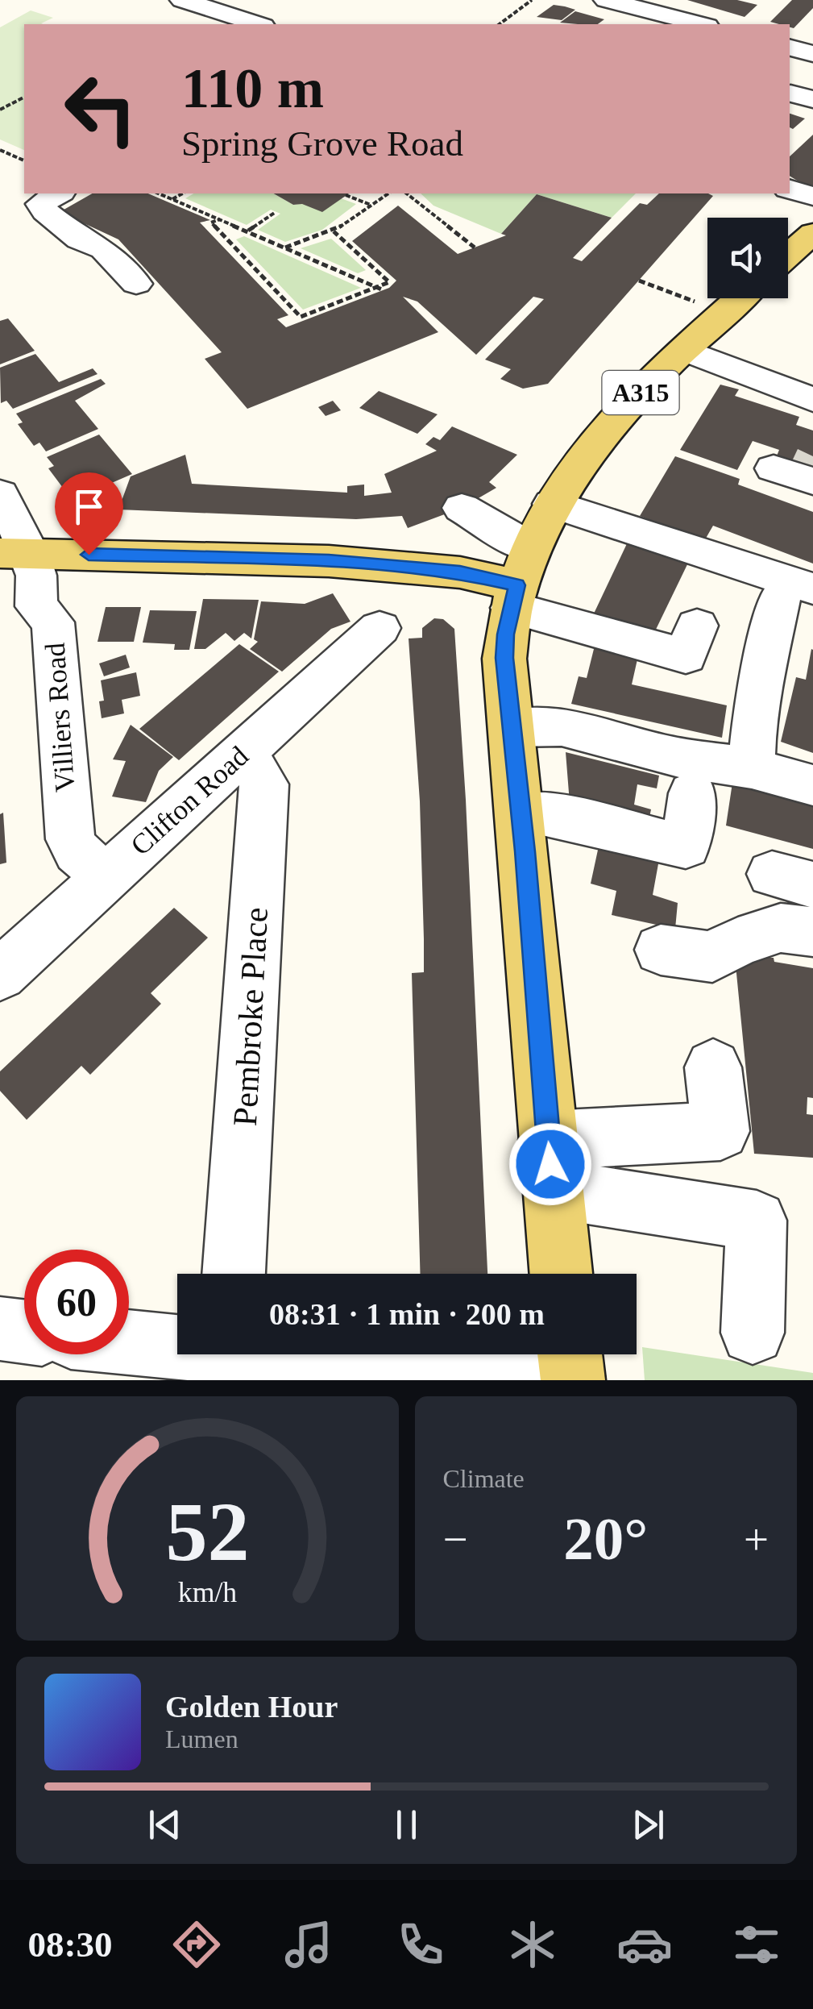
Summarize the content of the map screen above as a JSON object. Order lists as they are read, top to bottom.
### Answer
{
  "streets": {
    "main road": ["A315"],
    "street": ["Villiers Road", "Clifton Road", "Pembroke Place"]
  },
  "crossings": [
    ["Villiers Road", "Clifton Road"],
    ["Clifton Road", "Pembroke Place"]
  ],
  "page": {
    "turn": ["110 m", "Spring Grove Road"],
    "limit": "60",
    "trip": "08:31 · 1 min · 200 m",
    "tile": "Climate",
    "heat": ["−", "20°", "+"],
    "song": ["Golden Hour", "Lumen"],
    "tabs": "08:30",
    "gauge": ["52", "km/h"]
  }
}
